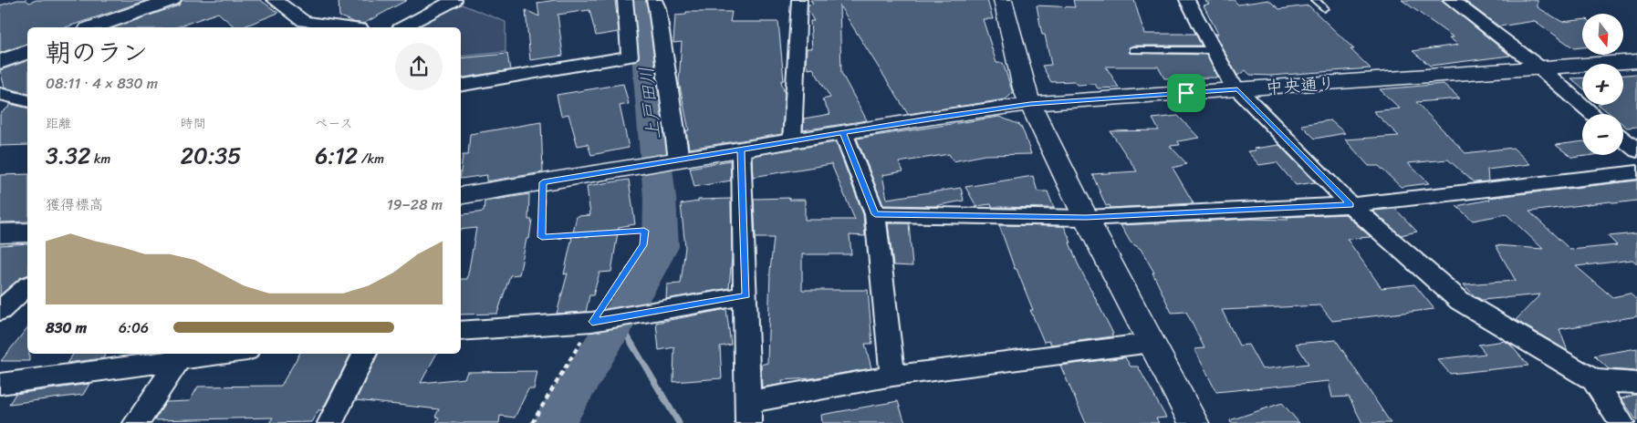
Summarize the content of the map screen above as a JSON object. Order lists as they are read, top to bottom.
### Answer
{
  "streets": {
    "street": ["中央通り"]
  },
  "water": ["上戸田川"],
  "north": "bottom",
  "page": {
    "map_buttons": ["+", "−"],
    "heading": ["朝のラン", "08:11 · 4 × 830 m"],
    "stats": [
      ["距離", "3.32 km"],
      ["時間", "20:35"],
      ["ペース", "6:12 /km"]
    ],
    "chart": ["獲得標高", "19–28 m"],
    "list": [
      {
        "name": "830 m",
        "note": "6:06"
      }
    ]
  }
}
